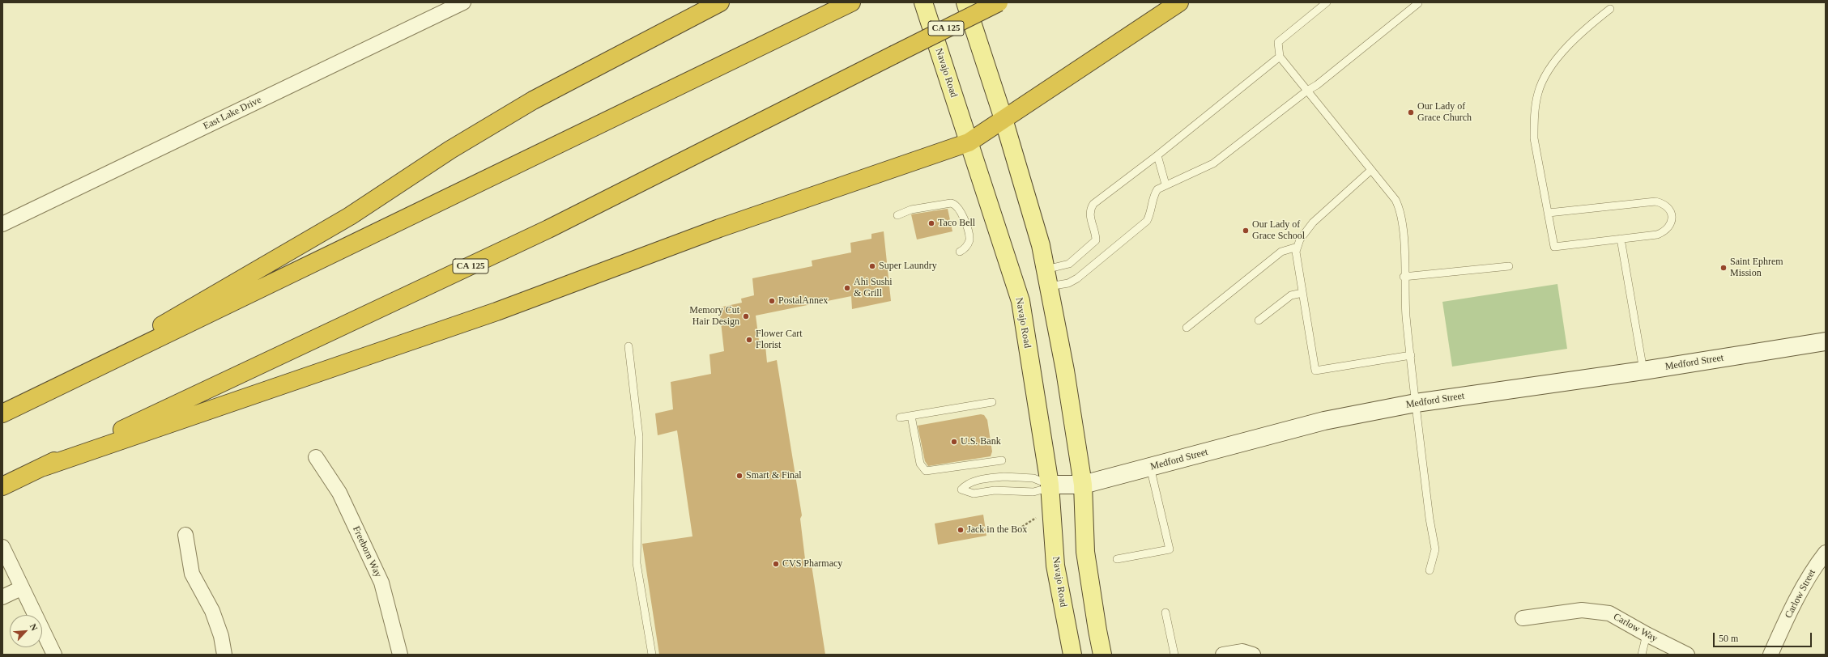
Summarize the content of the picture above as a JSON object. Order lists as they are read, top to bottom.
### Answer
{
  "streets": {
    "highway": ["CA 125"],
    "main road": ["Navajo Road"],
    "street": [
      "East Lake Drive",
      "Medford Street",
      "Freeborn Way",
      "Carlow Street",
      "Carlow Way"
    ]
  },
  "crossings": [
    ["Navajo Road", "Medford Street"]
  ],
  "places": [
    "Our Lady of Grace Church",
    "Taco Bell",
    "Our Lady of Grace School",
    "Super Laundry",
    "Saint Ephrem Mission",
    "Ahi Sushi & Grill",
    "PostalAnnex",
    "Memory Cut Hair Design",
    "Flower Cart Florist",
    "U.S. Bank",
    "Smart & Final",
    "Jack in the Box",
    "CVS Pharmacy"
  ],
  "scale_bar": "50 m",
  "north": "top right"
}
